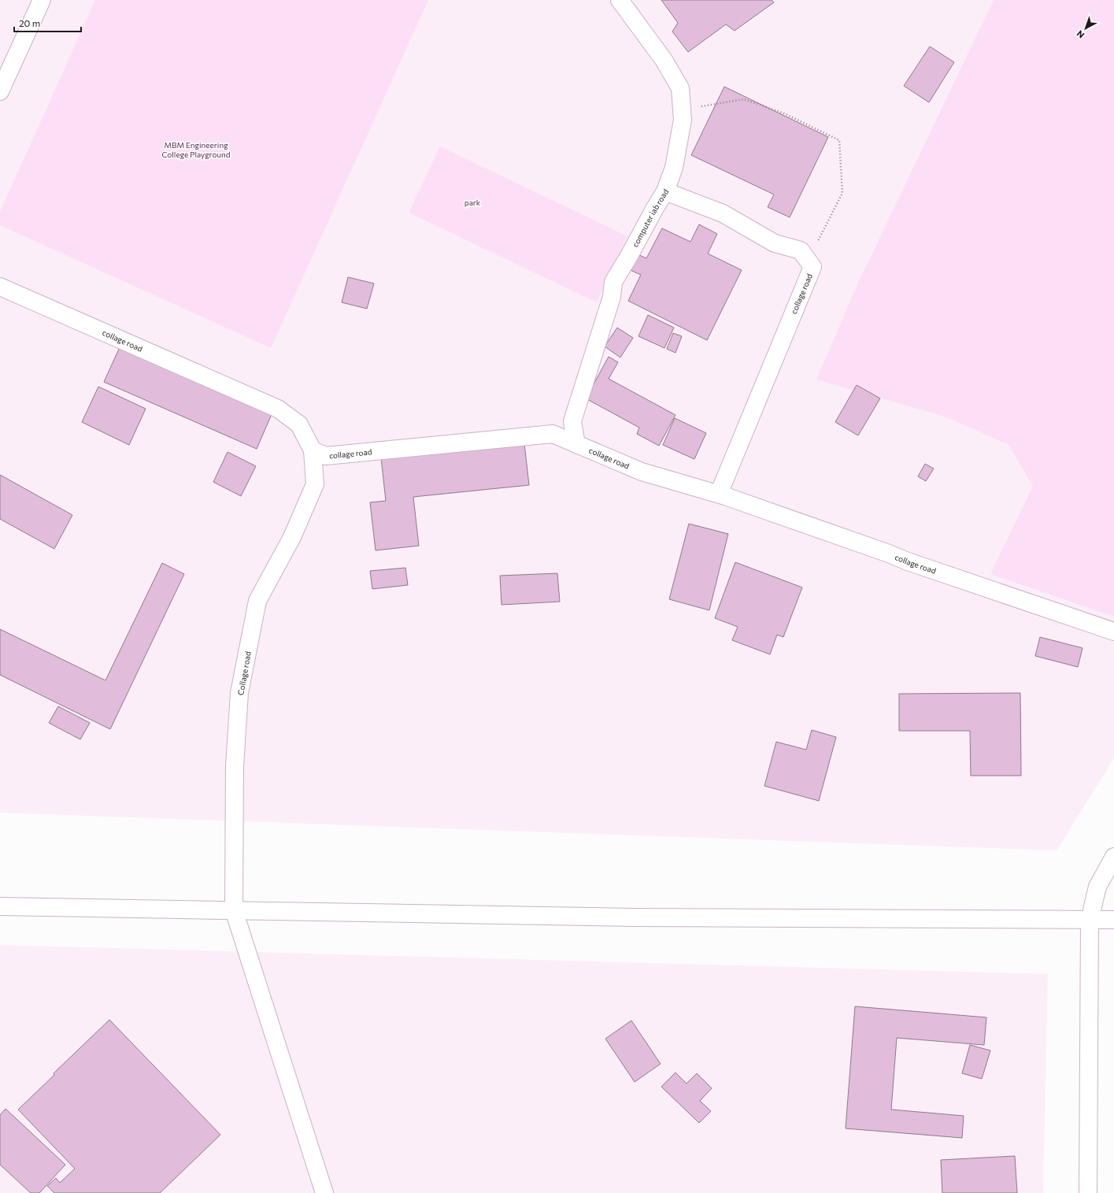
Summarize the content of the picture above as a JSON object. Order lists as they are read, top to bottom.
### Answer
{
  "streets": {
    "street": ["computer iab road", "collage road", "Collage road"]
  },
  "crossings": [
    ["computer iab road", "collage road"],
    ["collage road", "Collage road"]
  ],
  "parks": ["MBM Engineering College Playground", "park"],
  "scale_bar": "20 m",
  "north": "bottom left"
}
